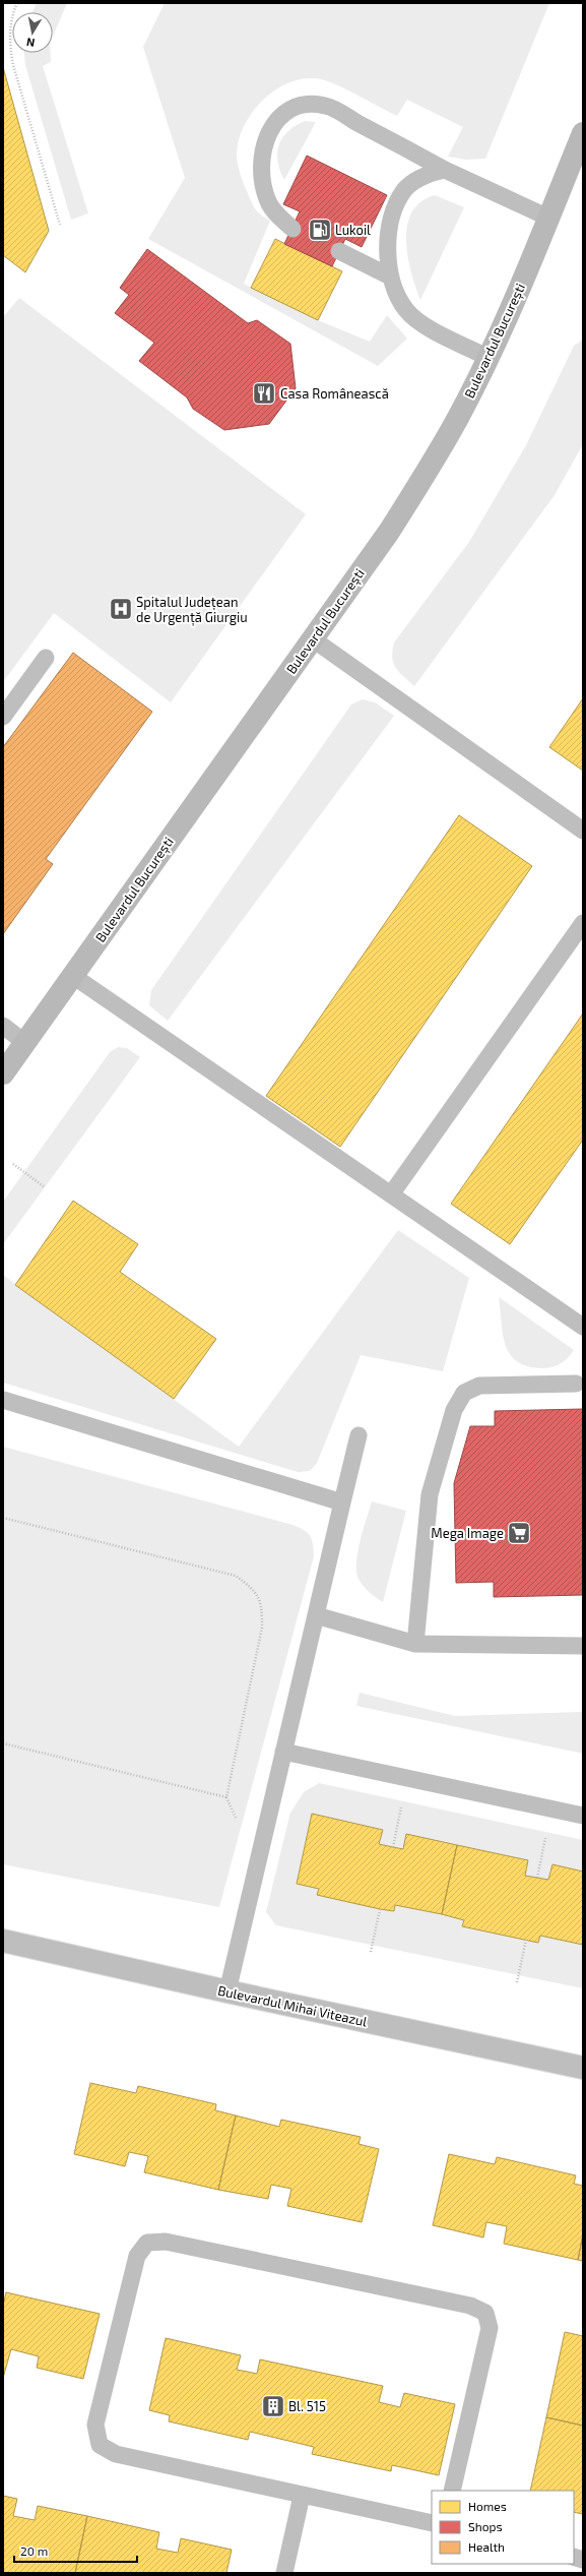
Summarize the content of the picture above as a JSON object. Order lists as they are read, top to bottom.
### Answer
{
  "streets": {
    "main road": ["Bulevardul București", "Bulevardul Mihai Viteazul"]
  },
  "places": {
    "fuel station": ["Lukoil"],
    "restaurant": ["Casa Românească"],
    "hospital": ["Spitalul Județean de Urgență Giurgiu"],
    "supermarket": ["Mega Image"],
    "building": ["Bl. 515"]
  },
  "legend": ["Homes", "Shops", "Health"],
  "scale_bar": "20 m",
  "north": "bottom"
}
